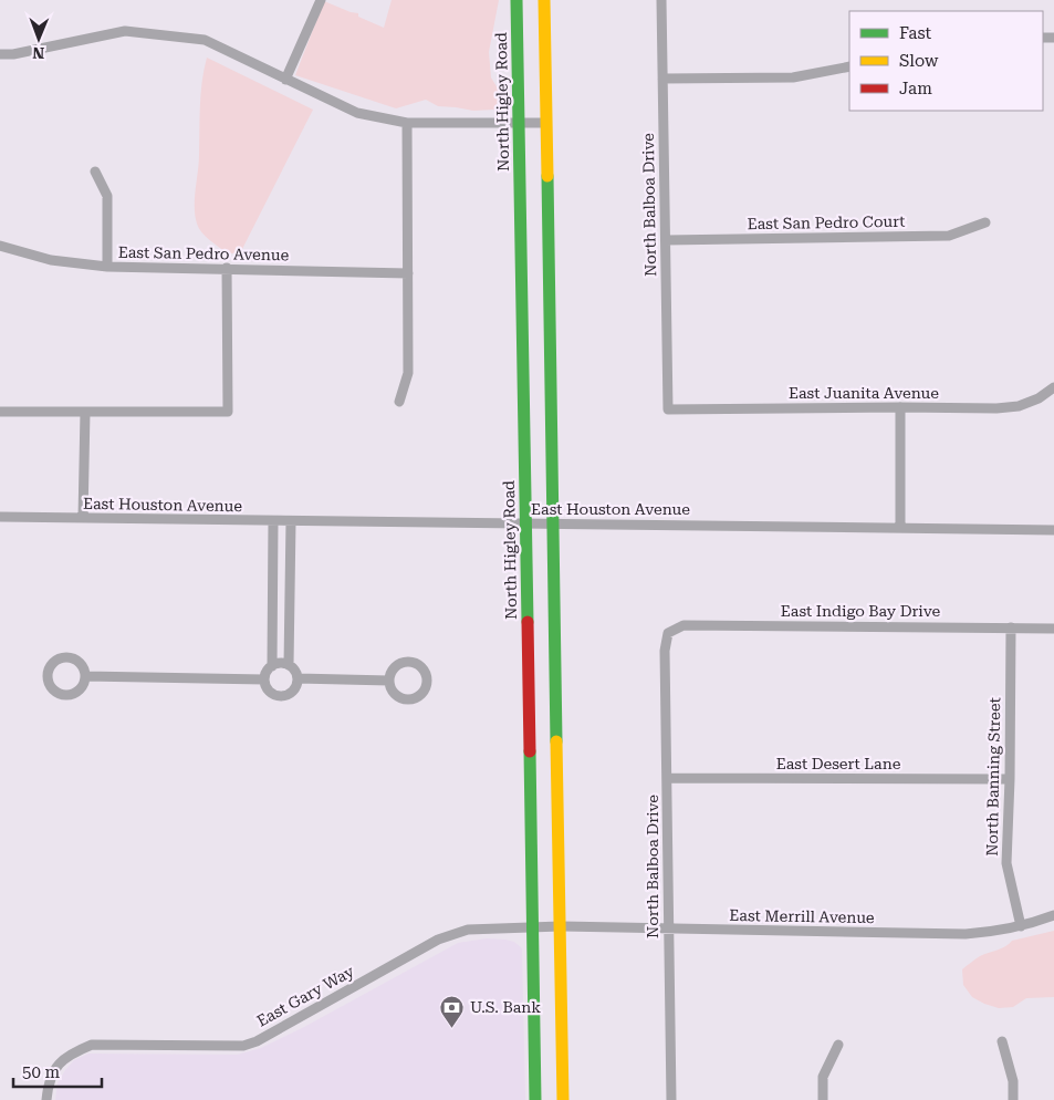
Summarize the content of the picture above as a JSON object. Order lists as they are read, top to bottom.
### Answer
{
  "streets": {
    "main road": ["North Higley Road"],
    "street": [
      "North Balboa Drive",
      "East San Pedro Court",
      "East San Pedro Avenue",
      "East Juanita Avenue",
      "East Houston Avenue",
      "East Indigo Bay Drive",
      "East Desert Lane",
      "North Banning Street",
      "East Merrill Avenue",
      "East Gary Way"
    ]
  },
  "crossings": [
    ["North Higley Road", "East Houston Avenue"],
    ["North Higley Road", "East Merrill Avenue"],
    ["North Higley Road", "East Gary Way"],
    ["North Balboa Drive", "East San Pedro Court"],
    ["North Balboa Drive", "East Juanita Avenue"],
    ["North Balboa Drive", "East Indigo Bay Drive"],
    ["North Balboa Drive", "East Desert Lane"],
    ["North Balboa Drive", "East Merrill Avenue"],
    ["East Indigo Bay Drive", "North Banning Street"],
    ["East Desert Lane", "North Banning Street"],
    ["North Banning Street", "East Merrill Avenue"],
    ["East Merrill Avenue", "East Gary Way"]
  ],
  "places": {
    "bank": ["U.S. Bank"]
  },
  "legend": ["Fast", "Slow", "Jam"],
  "scale_bar": "50 m",
  "north": "bottom"
}
